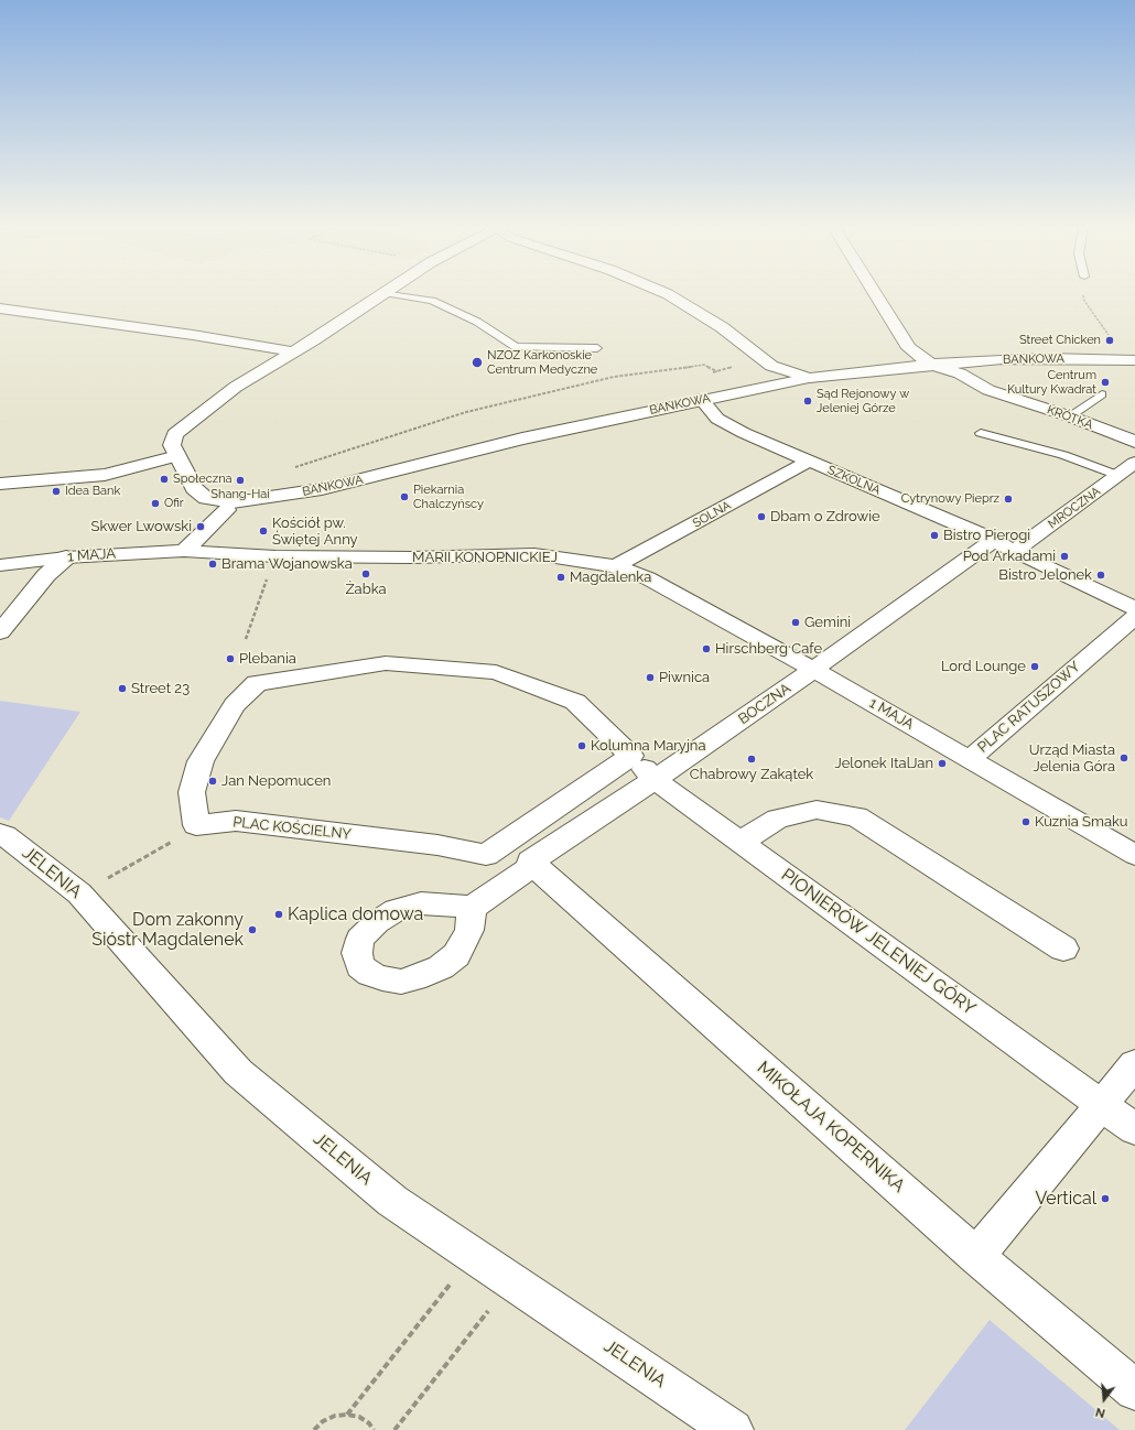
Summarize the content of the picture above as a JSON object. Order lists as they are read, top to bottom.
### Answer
{
  "streets": {
    "street": [
      "BANKOWA",
      "KRÓTKA",
      "SZKOLNA",
      "MROCZNA",
      "SOLNA",
      "1 MAJA",
      "MARII KONOPNICKIEJ",
      "BOCZNA",
      "PLAC RATUSZOWY",
      "PLAC KOŚCIELNY",
      "JELENIA",
      "PIONIERÓW JELENIEJ GÓRY",
      "MIKOŁAJA KOPERNIKA"
    ]
  },
  "crossings": [
    ["BANKOWA", "KRÓTKA"],
    ["BANKOWA", "SZKOLNA"],
    ["SZKOLNA", "MROCZNA"],
    ["SZKOLNA", "SOLNA"],
    ["SZKOLNA", "BOCZNA"],
    ["SOLNA", "MARII KONOPNICKIEJ"],
    ["1 MAJA", "MARII KONOPNICKIEJ"],
    ["1 MAJA", "BOCZNA"],
    ["1 MAJA", "PLAC RATUSZOWY"],
    ["MARII KONOPNICKIEJ", "BOCZNA"],
    ["BOCZNA", "PIONIERÓW JELENIEJ GÓRY"],
    ["BOCZNA", "MIKOŁAJA KOPERNIKA"]
  ],
  "places": [
    "Street Chicken",
    "NZOZ Karkonoskie Centrum Medyczne",
    "Centrum Kultury Kwadrat",
    "Sąd Rejonowy w Jeleniej Górze",
    "Społeczna",
    "Shang-Hai",
    "Idea Bank",
    "Piekarnia Chalczyńscy",
    "Cytrynowy Pieprz",
    "Ofir",
    "Dbam o Zdrowie",
    "Skwer Lwowski",
    "Kościół pw. Świętej Anny",
    "Bistro Pierogi",
    "Pod Arkadami",
    "Brama Wojanowska",
    "Żabka",
    "Bistro Jelonek",
    "Magdalenka",
    "Gemini",
    "Hirschberg Cafe",
    "Plebania",
    "Lord Lounge",
    "Piwnica",
    "Street 23",
    "Kolumna Maryjna",
    "Urząd Miasta Jelenia Góra",
    "Chabrowy Zakątek",
    "Jelonek ItalJan",
    "Jan Nepomucen",
    "Kuznia Smaku",
    "Kaplica domowa",
    "Dom zakonny Sióstr Magdalenek",
    "Vertical"
  ],
  "north": "bottom"
}
